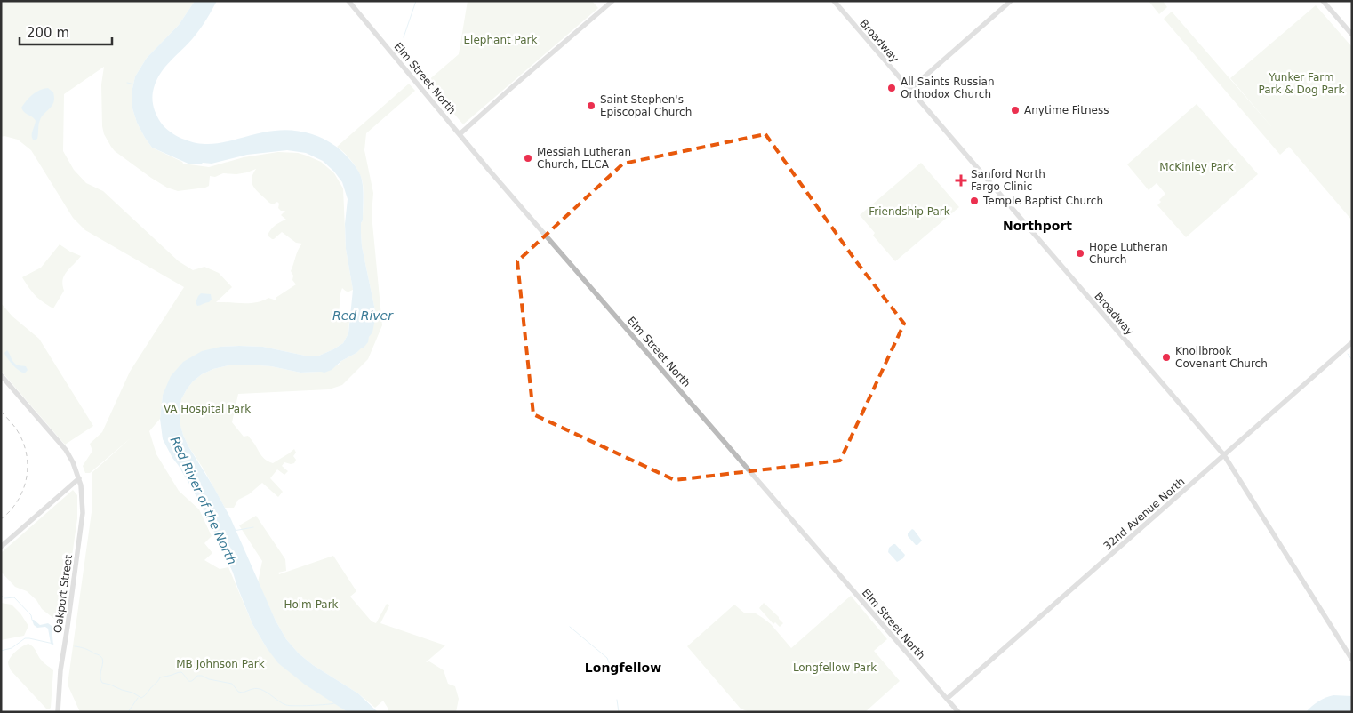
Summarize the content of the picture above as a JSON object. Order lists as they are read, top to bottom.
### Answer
{
  "streets": {
    "street": [
      "Broadway",
      "Elm Street North",
      "32nd Avenue North",
      "Oakport Street"
    ]
  },
  "crossings": [
    ["Broadway", "32nd Avenue North"],
    ["Elm Street North", "32nd Avenue North"]
  ],
  "districts": ["Northport", "Longfellow"],
  "water": ["Red River", "Red River of the North"],
  "parks": [
    "Elephant Park",
    "Yunker Farm Park & Dog Park",
    "McKinley Park",
    "Friendship Park",
    "VA Hospital Park",
    "Holm Park",
    "MB Johnson Park",
    "Longfellow Park"
  ],
  "places": {
    "other": [
      "All Saints Russian Orthodox Church",
      "Saint Stephen's Episcopal Church",
      "Anytime Fitness",
      "Messiah Lutheran Church, ELCA",
      "Temple Baptist Church",
      "Hope Lutheran Church",
      "Knollbrook Covenant Church"
    ],
    "health": ["Sanford North Fargo Clinic"]
  },
  "scale_bar": "200 m"
}
